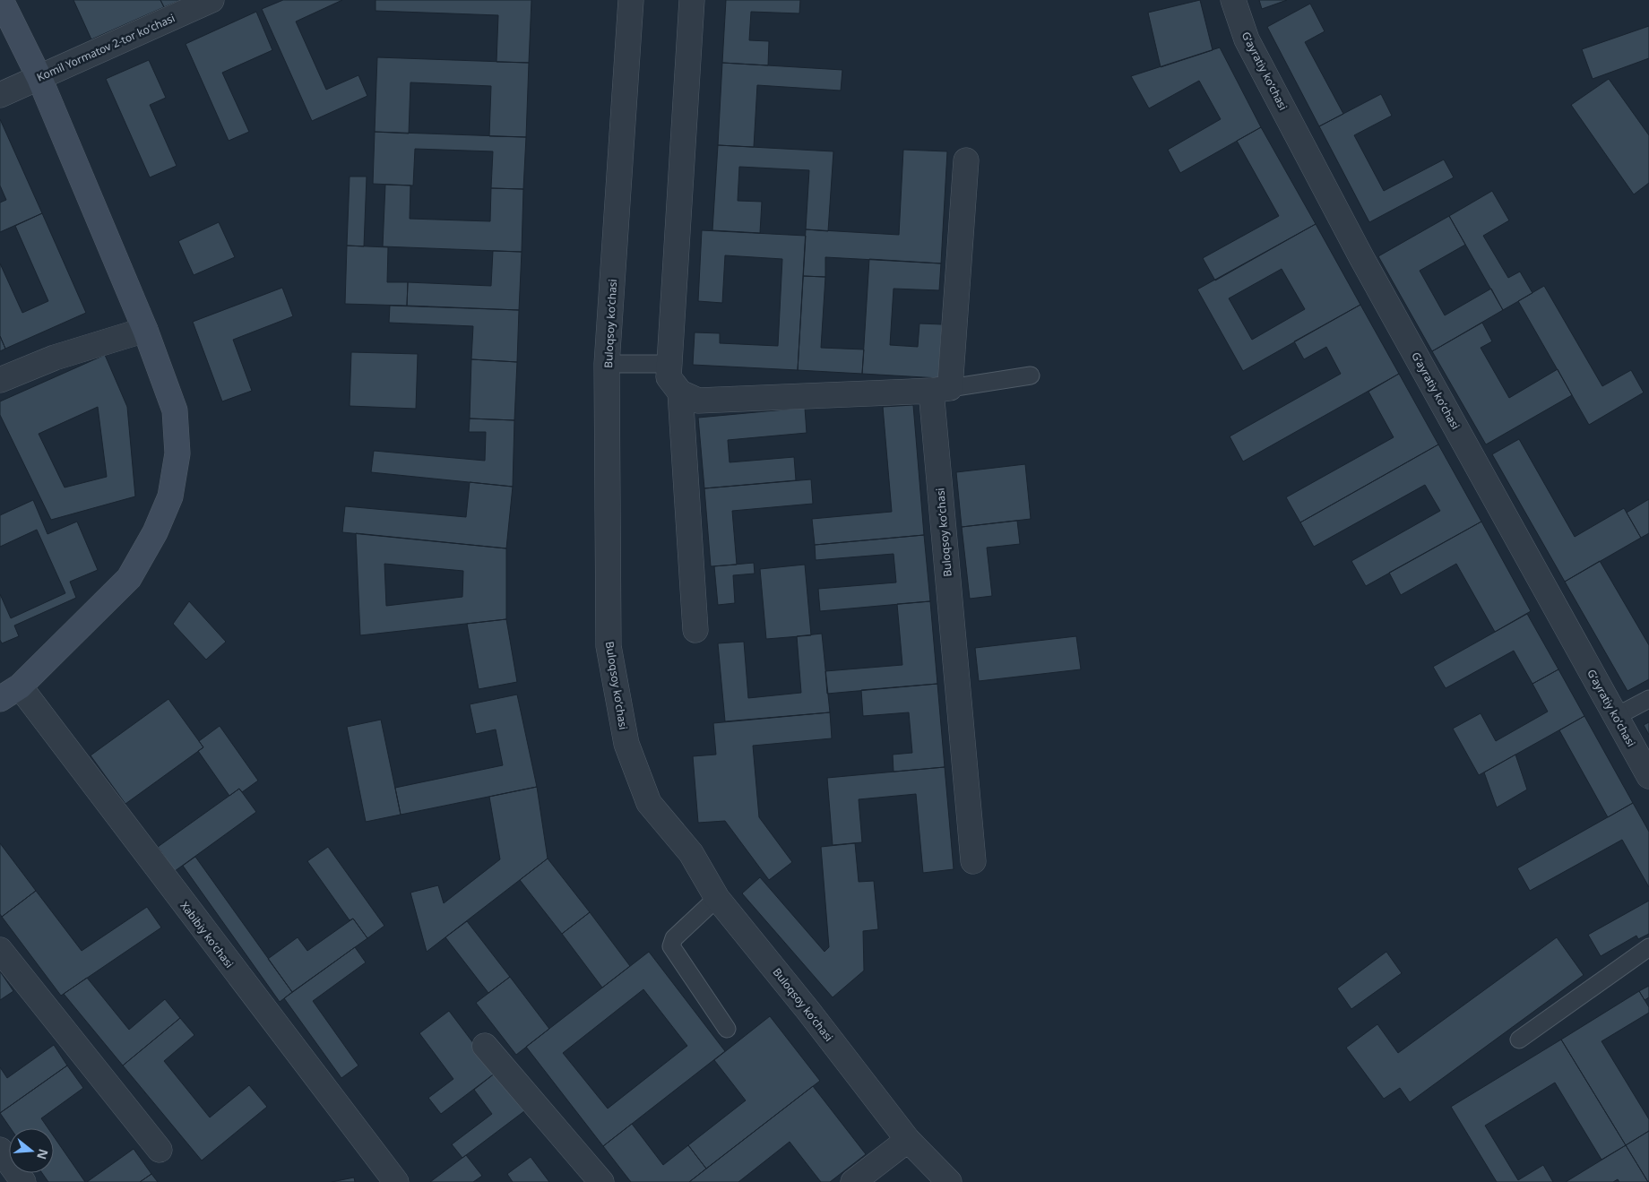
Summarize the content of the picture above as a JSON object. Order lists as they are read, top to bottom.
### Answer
{
  "streets": {
    "street": [
      "Komil Yormatov 2-tor koʻchasi",
      "Gʻayratiy koʻchasi",
      "Buloqsoy koʻchasi",
      "Xabibiy koʻchasi"
    ]
  },
  "north": "right"
}
